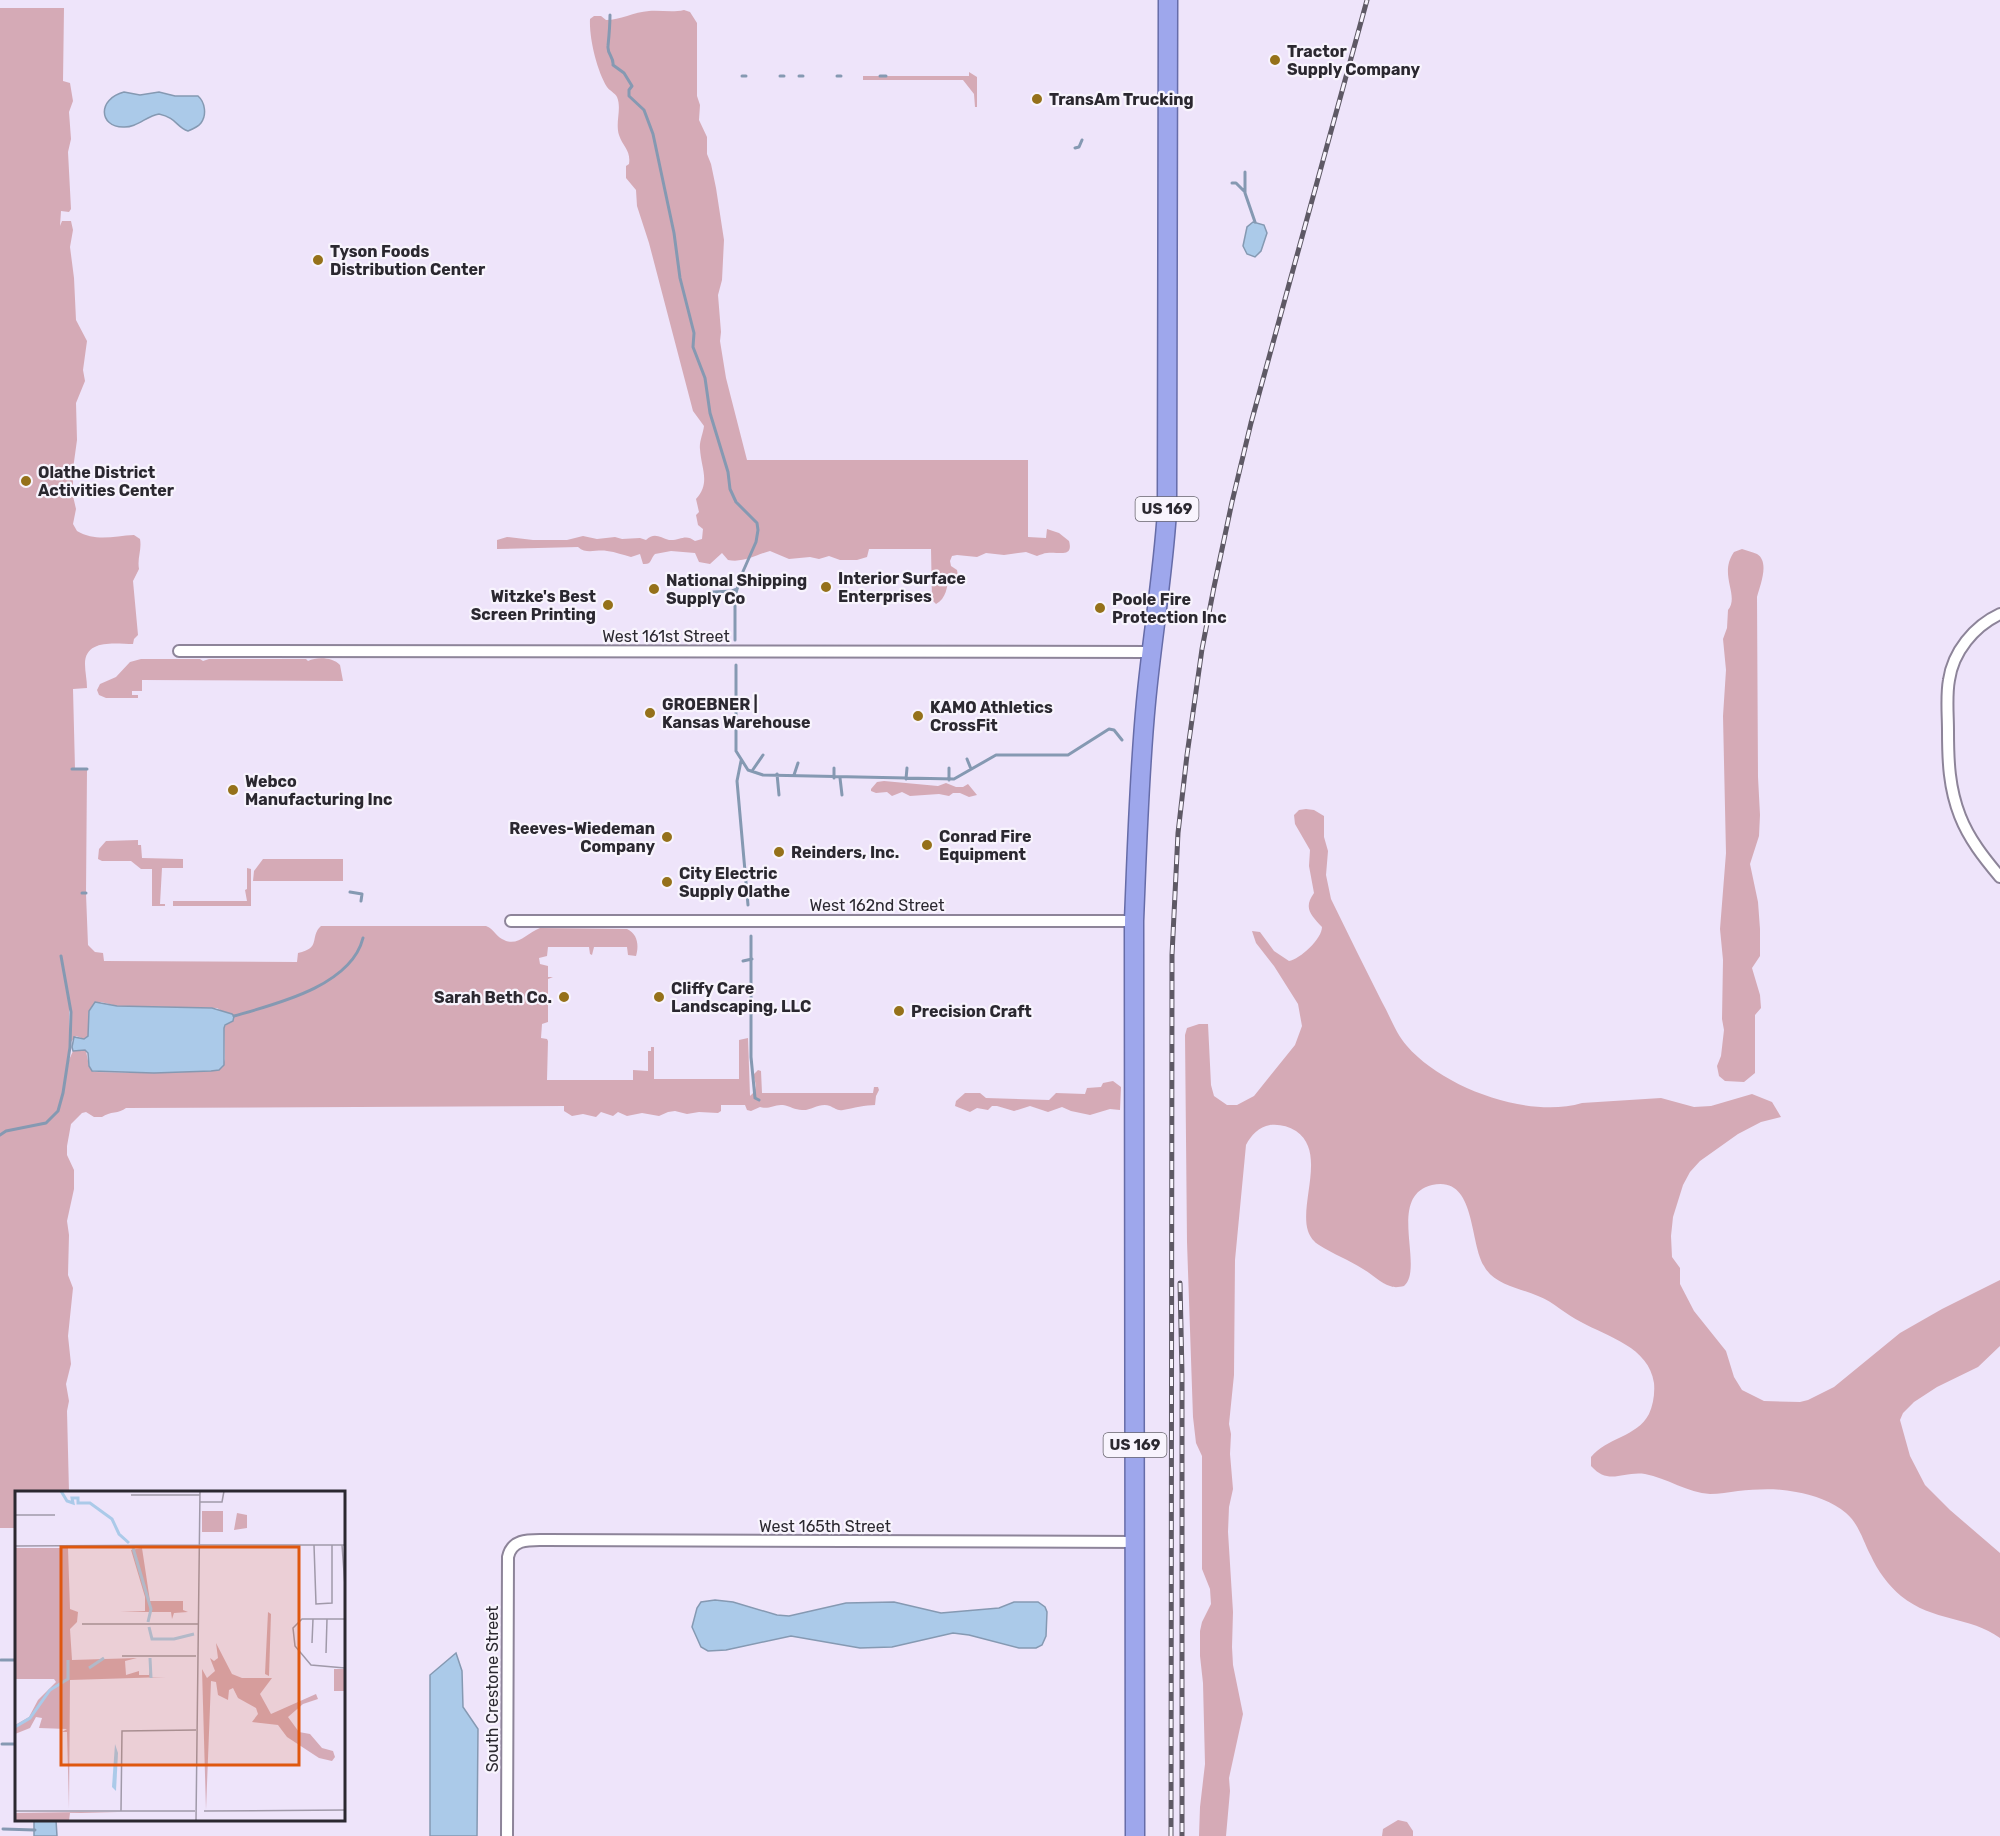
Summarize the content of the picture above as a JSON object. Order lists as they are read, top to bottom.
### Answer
{
  "streets": {
    "highway": ["US 169"],
    "street": [
      "West 161st Street",
      "West 162nd Street",
      "West 165th Street",
      "South Crestone Street"
    ]
  },
  "crossings": [
    ["US 169", "West 161st Street"],
    ["US 169", "West 162nd Street"],
    ["US 169", "West 165th Street"],
    ["West 165th Street", "South Crestone Street"]
  ],
  "places": [
    "Tractor Supply Company",
    "TransAm Trucking",
    "Tyson Foods Distribution Center",
    "Olathe District Activities Center",
    "Interior Surface Enterprises",
    "National Shipping Supply Co",
    "Witzke's Best Screen Printing",
    "Poole Fire Protection Inc",
    "GROEBNER | Kansas Warehouse",
    "KAMO Athletics CrossFit",
    "Webco Manufacturing Inc",
    "Reeves-Wiedeman Company",
    "Conrad Fire Equipment",
    "Reinders, Inc.",
    "City Electric Supply Olathe",
    "Sarah Beth Co.",
    "Cliffy Care Landscaping, LLC",
    "Precision Craft"
  ]
}
